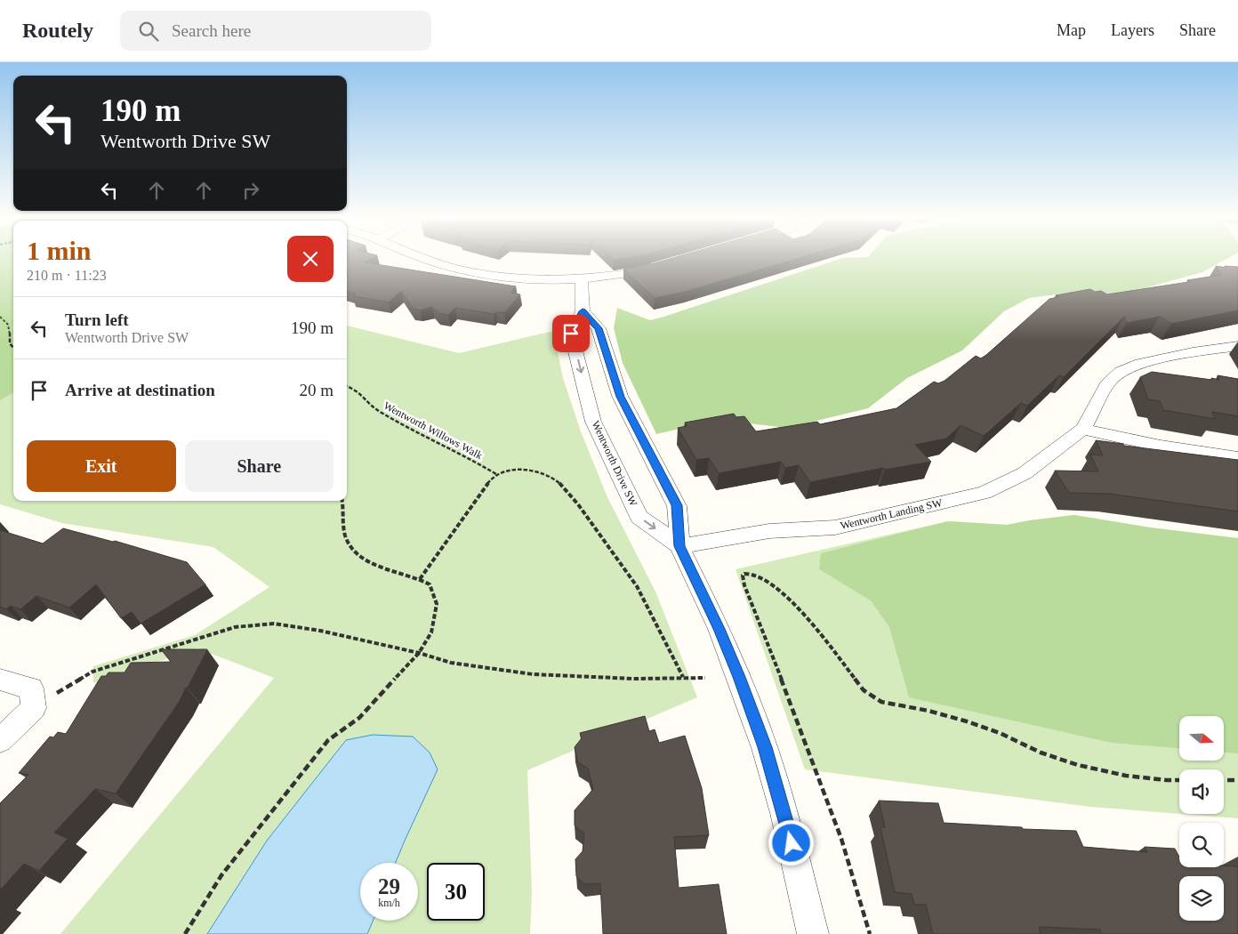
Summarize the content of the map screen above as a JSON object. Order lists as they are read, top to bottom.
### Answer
{
  "streets": {
    "street": ["Wentworth Drive SW", "Wentworth Landing SW"],
    "path": ["Wentworth Willows Walk"]
  },
  "crossings": [
    ["Wentworth Drive SW", "Wentworth Landing SW"]
  ],
  "north": "right",
  "page": {
    "header": "Routely",
    "search": "Search here",
    "nav": ["Map", "Layers", "Share"],
    "turn": ["190 m", "Wentworth Drive SW"],
    "heading": ["1 min", "210 m · 11:23"],
    "list": [
      {
        "name": "Turn left",
        "note": "Wentworth Drive SW",
        "value": "190 m"
      },
      {
        "name": "Arrive at destination",
        "value": "20 m"
      }
    ],
    "buttons": ["Exit", "Share"],
    "speed": "29 km/h",
    "limit": "30"
  }
}
